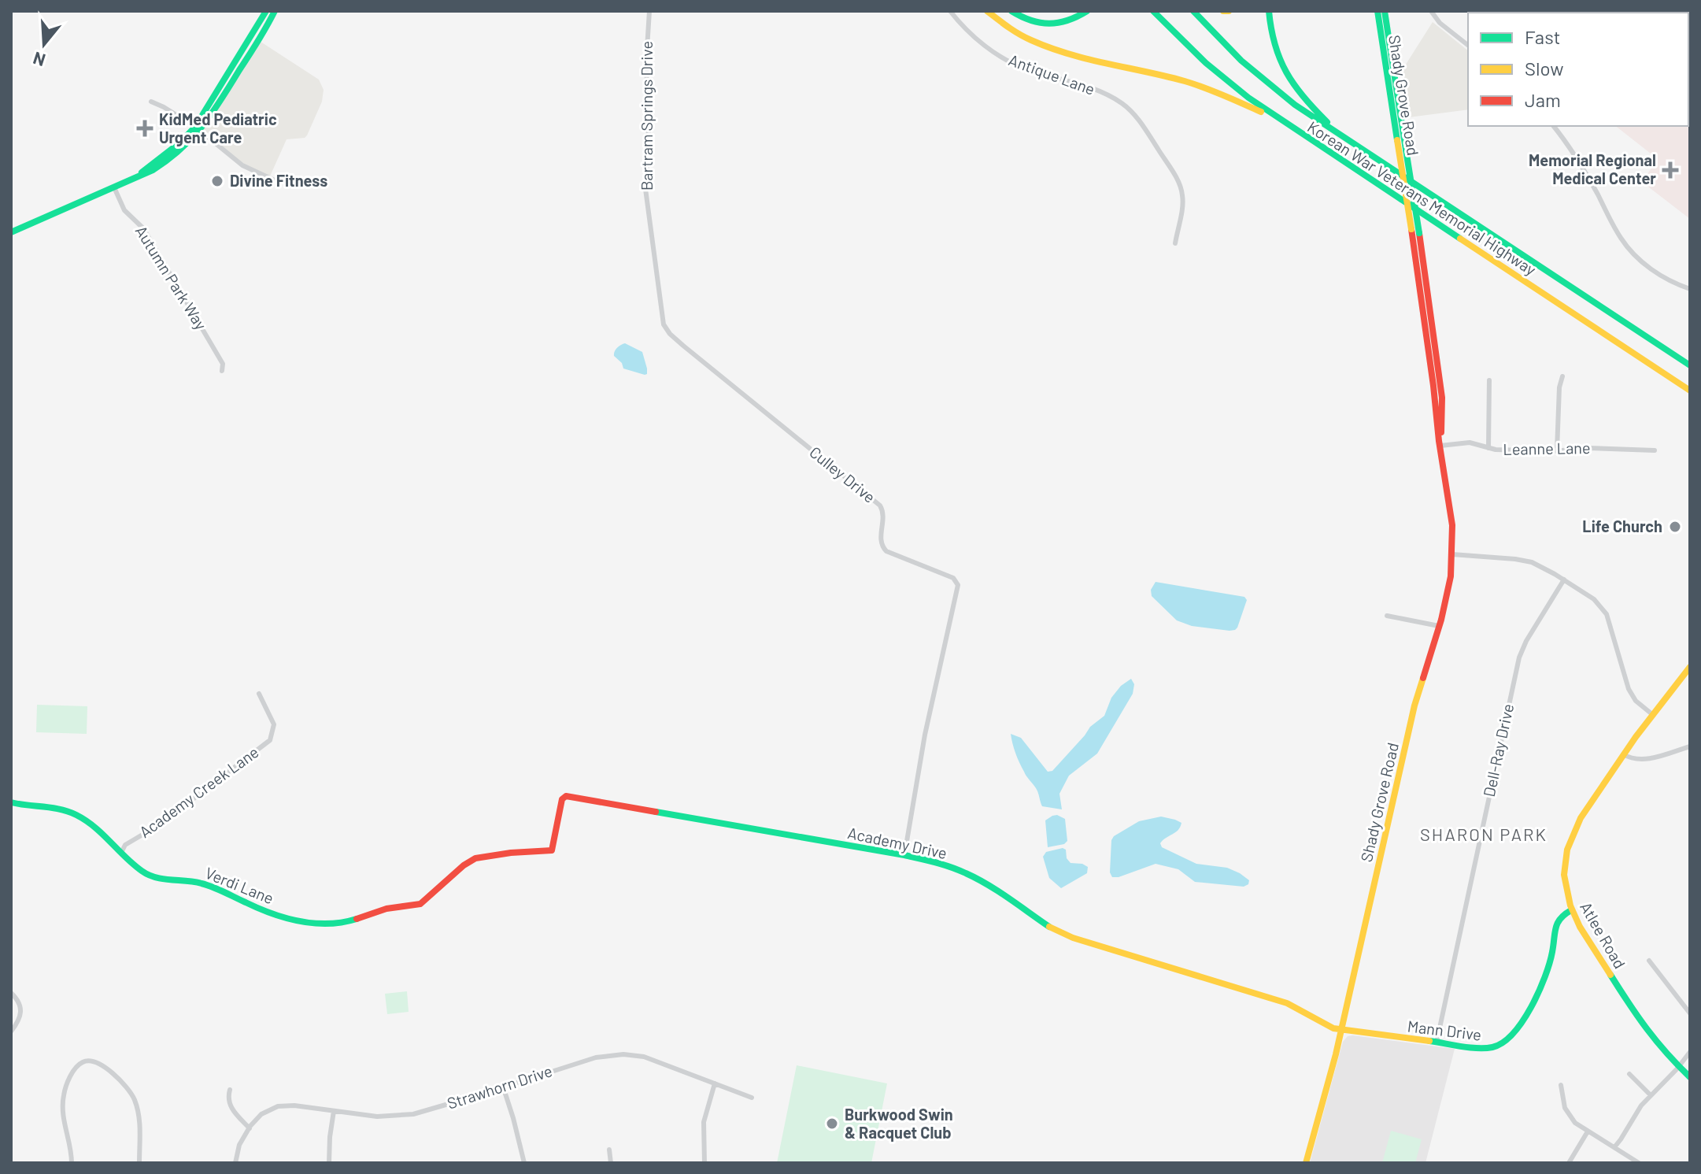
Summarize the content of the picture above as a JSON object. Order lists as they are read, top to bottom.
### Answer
{
  "streets": {
    "main road": [
      "Shady Grove Road",
      "Korean War Veterans Memorial Highway",
      "Academy Drive",
      "Verdi Lane",
      "Atlee Road",
      "Mann Drive"
    ],
    "street": [
      "Antique Lane",
      "Bartram Springs Drive",
      "Autumn Park Way",
      "Leanne Lane",
      "Culley Drive",
      "Dell-Ray Drive",
      "Academy Creek Lane",
      "Strawhorn Drive"
    ]
  },
  "crossings": [
    ["Shady Grove Road", "Leanne Lane"],
    ["Shady Grove Road", "Academy Drive"],
    ["Shady Grove Road", "Mann Drive"],
    ["Bartram Springs Drive", "Culley Drive"],
    ["Culley Drive", "Academy Drive"],
    ["Dell-Ray Drive", "Mann Drive"],
    ["Academy Creek Lane", "Verdi Lane"],
    ["Academy Drive", "Verdi Lane"],
    ["Academy Drive", "Mann Drive"],
    ["Atlee Road", "Mann Drive"]
  ],
  "districts": ["SHARON PARK"],
  "places": {
    "health": ["KidMed Pediatric Urgent Care", "Memorial Regional Medical Center"],
    "other": ["Divine Fitness", "Life Church", "Burkwood Swin & Racquet Club"]
  },
  "legend": ["Fast", "Slow", "Jam"],
  "north": "bottom"
}
